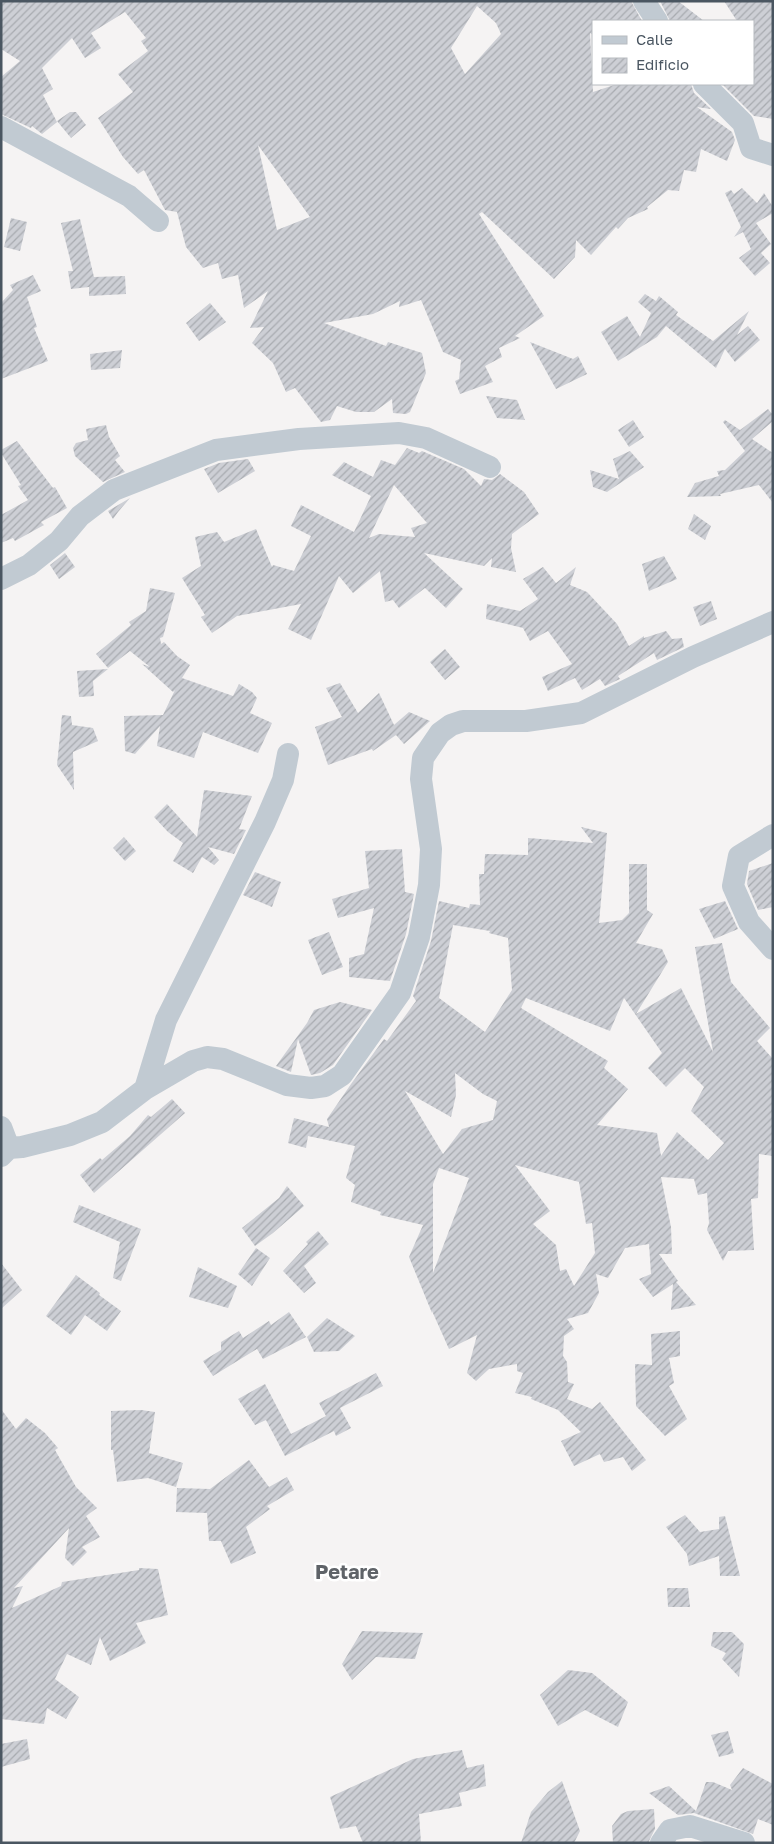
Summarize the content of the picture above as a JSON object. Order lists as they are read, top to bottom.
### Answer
{
  "districts": ["Petare"],
  "legend": ["Calle", "Edificio"]
}
